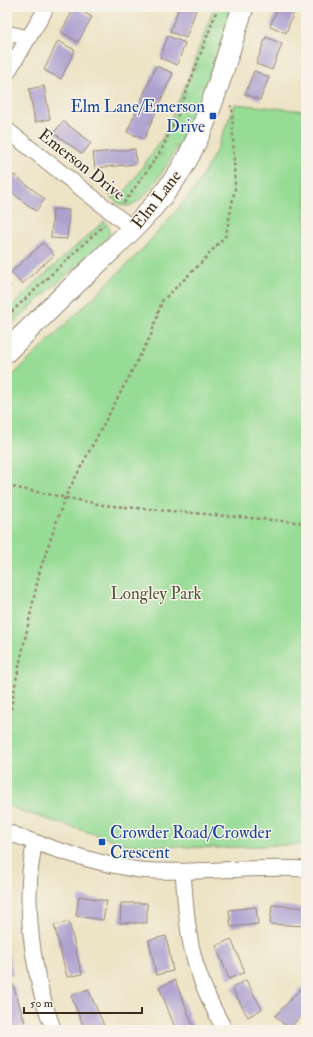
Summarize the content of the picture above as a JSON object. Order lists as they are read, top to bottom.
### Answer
{
  "streets": {
    "street": ["Emerson Drive", "Elm Lane"]
  },
  "crossings": [
    ["Emerson Drive", "Elm Lane"]
  ],
  "parks": ["Longley Park"],
  "places": {
    "transit": ["Elm Lane/Emerson Drive", "Crowder Road/Crowder Crescent"]
  },
  "scale_bar": "50 m"
}
